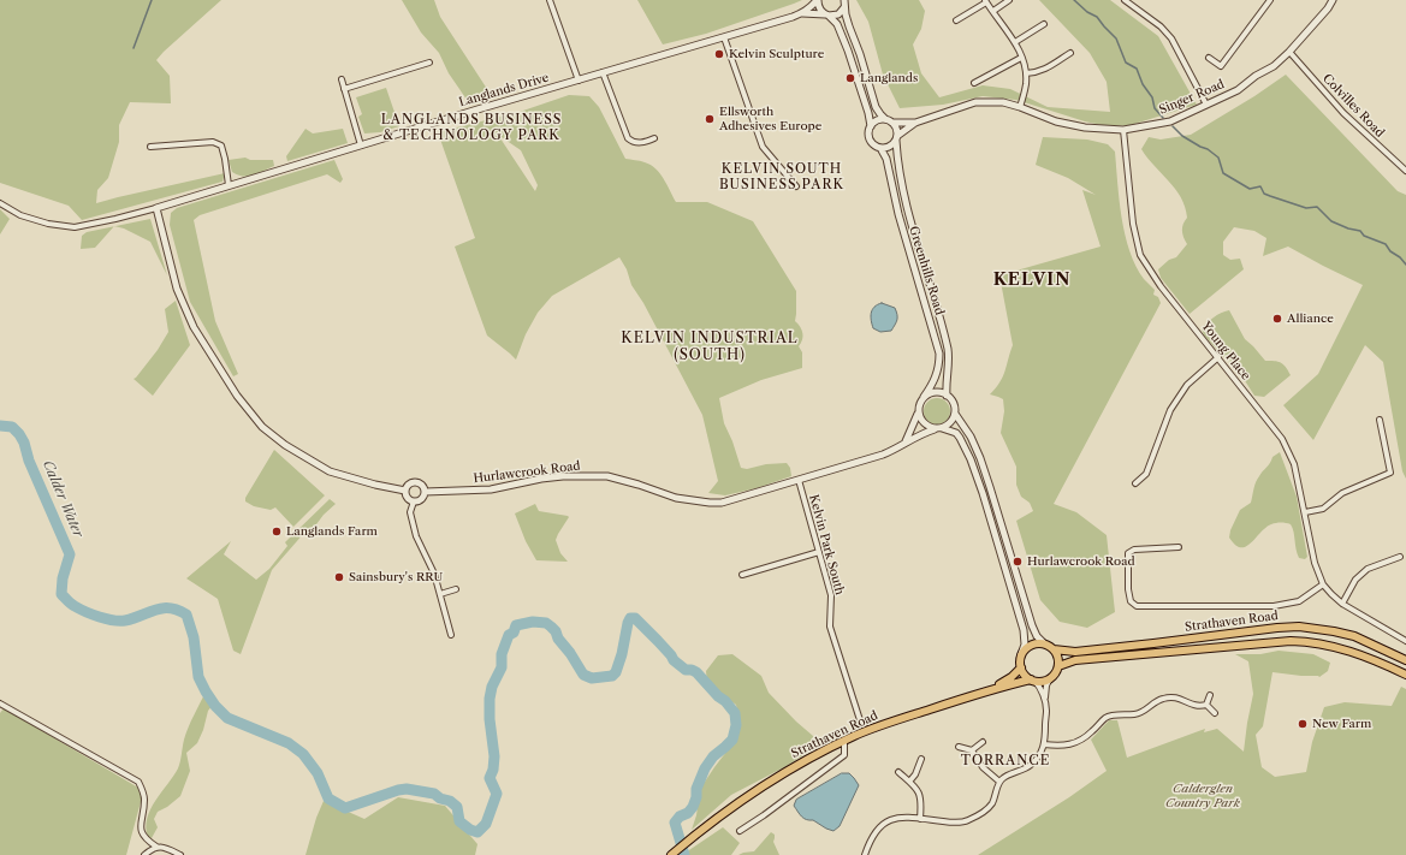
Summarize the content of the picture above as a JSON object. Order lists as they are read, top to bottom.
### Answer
{
  "streets": {
    "main road": ["Strathaven Road"],
    "street": [
      "Langlands Drive",
      "Singer Road",
      "Colvilles Road",
      "Greenhills Road",
      "Young Place",
      "Hurlawcrook Road",
      "Kelvin Park South"
    ]
  },
  "crossings": [
    ["Singer Road", "Colvilles Road"],
    ["Singer Road", "Greenhills Road"],
    ["Singer Road", "Young Place"],
    ["Greenhills Road", "Hurlawcrook Road"],
    ["Hurlawcrook Road", "Kelvin Park South"]
  ],
  "districts": [
    "LANGLANDS BUSINESS & TECHNOLOGY PARK",
    "KELVIN SOUTH BUSINESS PARK",
    "KELVIN",
    "KELVIN INDUSTRIAL (SOUTH)",
    "TORRANCE"
  ],
  "water": ["Calder Water"],
  "parks": ["Calderglen Country Park"],
  "places": [
    "Kelvin Sculpture",
    "Langlands",
    "Ellsworth Adhesives Europe",
    "Alliance",
    "Langlands Farm",
    "Hurlawcrook Road",
    "Sainsbury's RRU",
    "New Farm"
  ]
}
